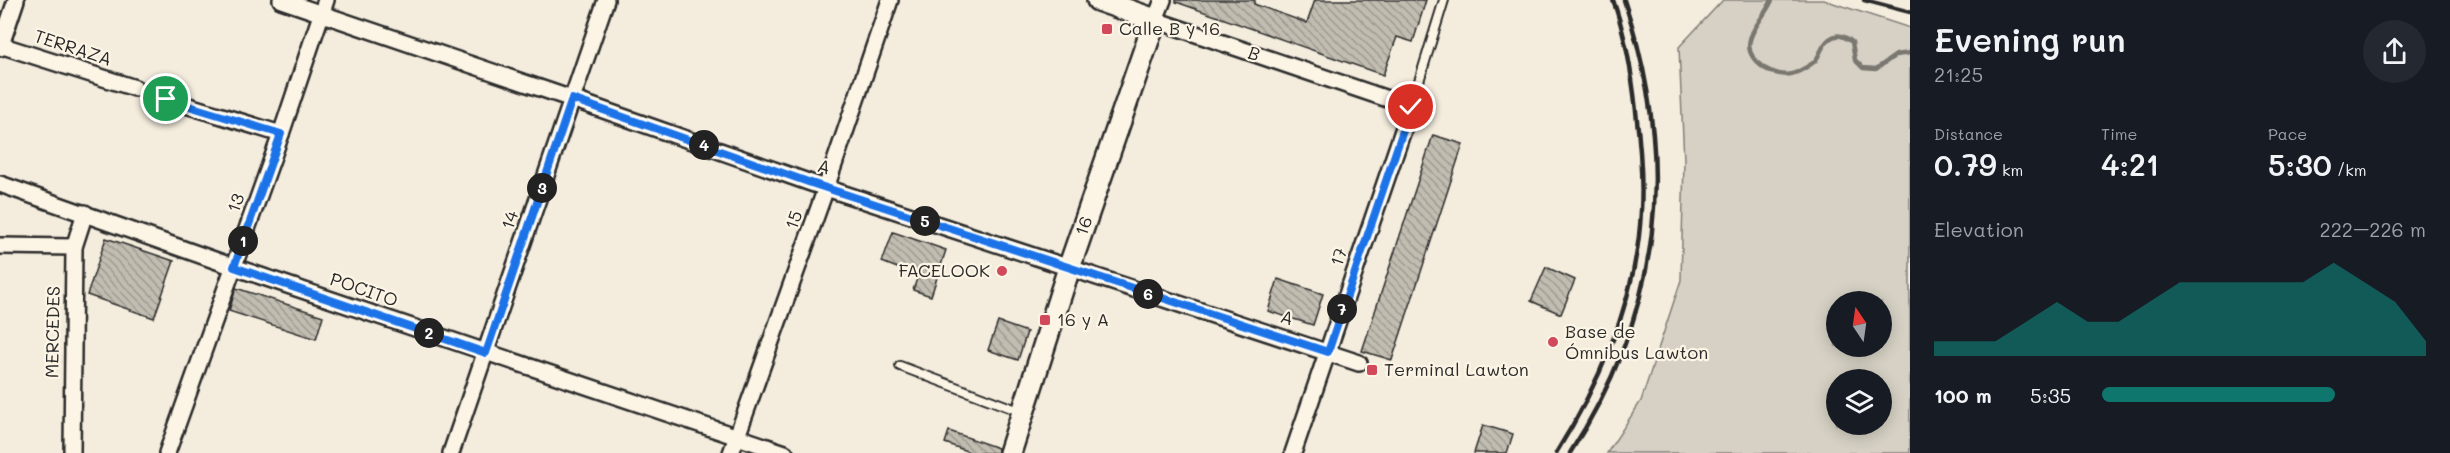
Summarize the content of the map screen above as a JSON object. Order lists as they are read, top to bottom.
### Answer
{
  "streets": {
    "street": [
      "TERRAZA",
      "B",
      "A",
      "13",
      "14",
      "15",
      "16",
      "17",
      "POCITO",
      "MERCEDES"
    ]
  },
  "crossings": [
    ["B", "16"],
    ["B", "17"],
    ["A", "13"],
    ["A", "14"],
    ["A", "15"],
    ["A", "16"],
    ["A", "17"],
    ["13", "POCITO"],
    ["14", "POCITO"],
    ["15", "POCITO"],
    ["POCITO", "MERCEDES"]
  ],
  "places": {
    "transit": ["Calle B y 16", "16 y A", "Terminal Lawton"],
    "other": ["FACELOOK", "Base de Ómnibus Lawton"]
  },
  "north": "top",
  "page": {
    "heading": ["Evening run", "21:25"],
    "stats": [
      ["Distance", "0.79 km"],
      ["Time", "4:21"],
      ["Pace", "5:30 /km"]
    ],
    "pins": [
      "4",
      "3",
      "5",
      "1",
      "6",
      "7",
      "2"
    ],
    "chart": ["Elevation", "222–226 m"],
    "list": [
      {
        "name": "100 m",
        "note": "5:35"
      }
    ]
  }
}
